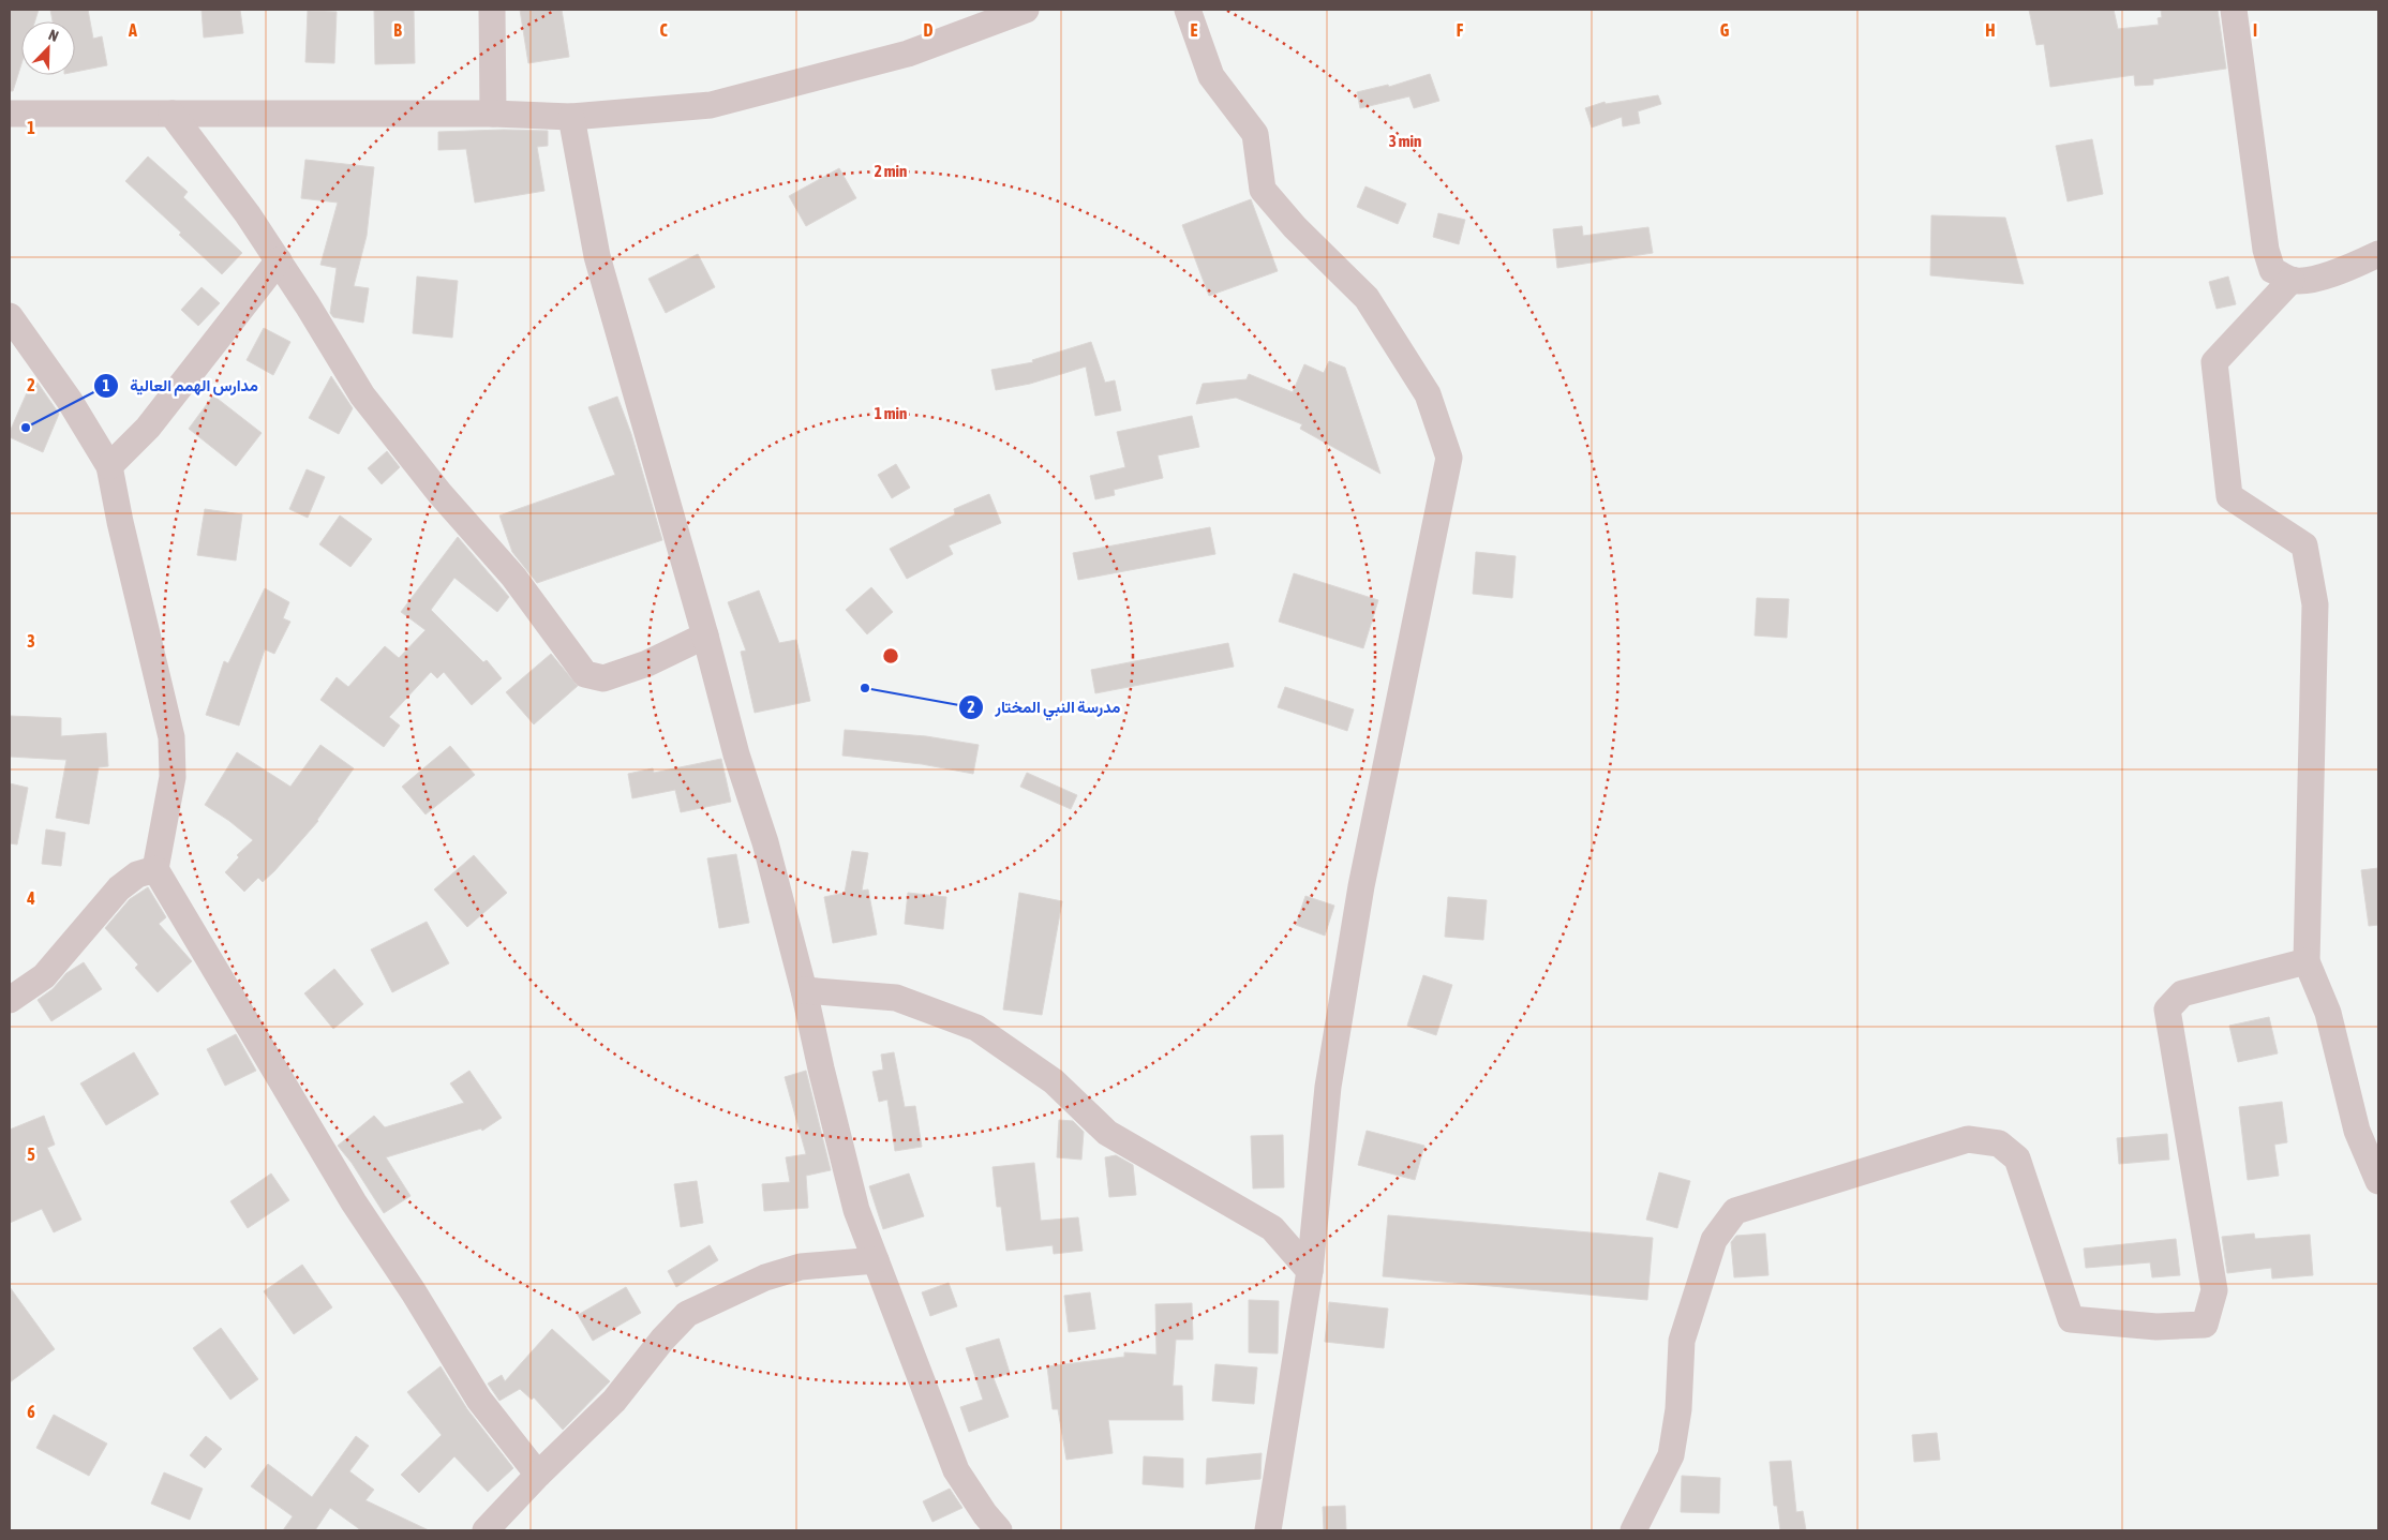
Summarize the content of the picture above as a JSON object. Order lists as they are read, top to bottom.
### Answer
{
  "places": ["مدارس الهمم العالية", "مدرسة النبي المختار"],
  "north": "top right",
  "grid": {
    "columns": [
      "A",
      "B",
      "C",
      "D",
      "E",
      "F",
      "G",
      "H",
      "I"
    ],
    "rows": [
      "1",
      "2",
      "3",
      "4",
      "5",
      "6"
    ]
  },
  "rings": ["3 min", "2 min", "1 min"]
}
